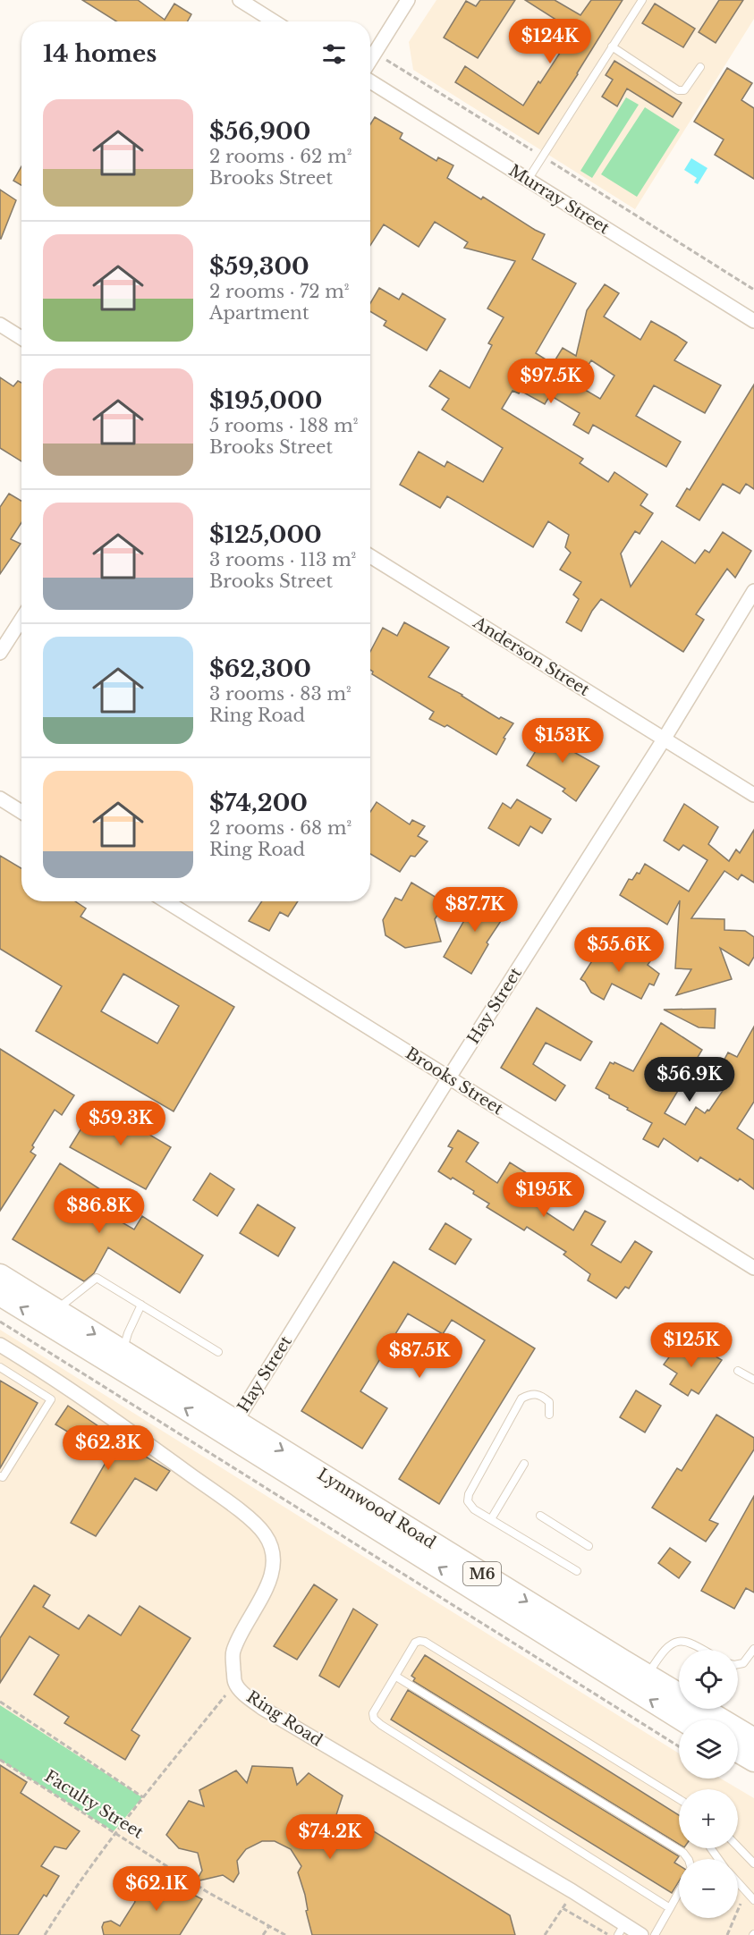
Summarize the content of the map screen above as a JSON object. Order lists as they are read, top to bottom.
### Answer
{
  "streets": {
    "main road": ["Lynnwood Road", "M6"],
    "street": [
      "Murray Street",
      "Anderson Street",
      "Hay Street",
      "Brooks Street",
      "Ring Road"
    ],
    "path": ["Faculty Street"]
  },
  "crossings": [
    ["Anderson Street", "Hay Street"],
    ["Hay Street", "Brooks Street"],
    ["Hay Street", "Lynnwood Road"]
  ],
  "page": {
    "price": [
      "$124K",
      "$97.5K",
      "$153K",
      "$87.7K",
      "$55.6K",
      "$56.9K",
      "$59.3K",
      "$195K",
      "$86.8K",
      "$125K",
      "$87.5K",
      "$62.3K",
      "$74.2K",
      "$62.1K"
    ],
    "heading": "14 homes",
    "list": [
      {
        "name": "$56,900",
        "note": "2 rooms · 62 m² · Brooks Street"
      },
      {
        "name": "$59,300",
        "note": "2 rooms · 72 m² · Apartment"
      },
      {
        "name": "$195,000",
        "note": "5 rooms · 188 m² · Brooks Street"
      },
      {
        "name": "$125,000",
        "note": "3 rooms · 113 m² · Brooks Street"
      },
      {
        "name": "$62,300",
        "note": "3 rooms · 83 m² · Ring Road"
      },
      {
        "name": "$74,200",
        "note": "2 rooms · 68 m² · Ring Road"
      }
    ],
    "map_buttons": ["+", "−"]
  }
}
